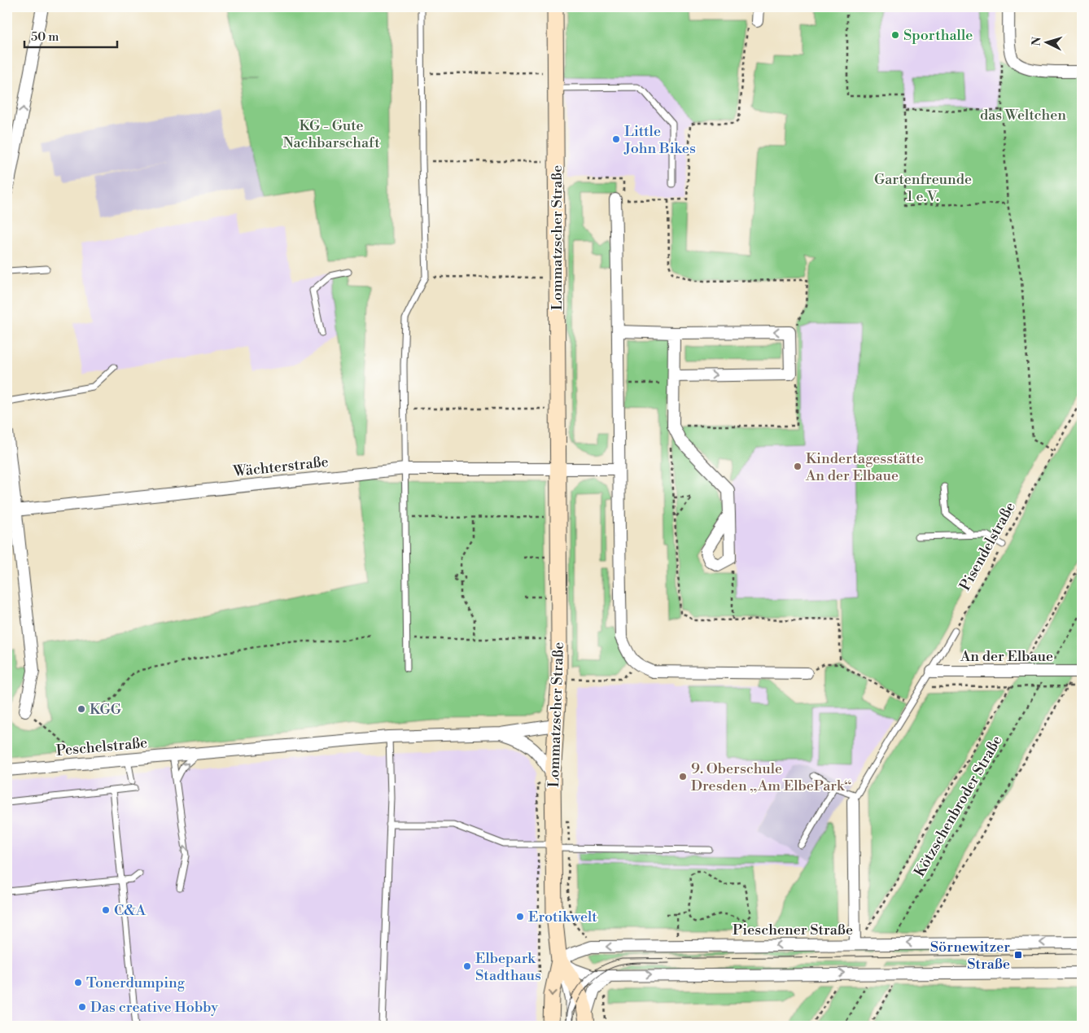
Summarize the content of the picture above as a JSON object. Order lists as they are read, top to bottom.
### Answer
{
  "streets": {
    "main road": ["Lommatzscher Straße"],
    "street": [
      "Wächterstraße",
      "An der Elbaue",
      "Peschelstraße",
      "Pieschener Straße"
    ],
    "path": ["Pisendelstraße", "Kötzschenbroder Straße"]
  },
  "crossings": [
    ["Lommatzscher Straße", "Wächterstraße"],
    ["Lommatzscher Straße", "Pieschener Straße"]
  ],
  "parks": ["das Weltchen", "KG - Gute Nachbarschaft", "Gartenfreunde 1 e.V."],
  "places": {
    "other": [
      "Sporthalle",
      "Little John Bikes",
      "Kindertagesstätte An der Elbaue",
      "KGG",
      "9. Oberschule Dresden „Am ElbePark“",
      "C&A",
      "Erotikwelt",
      "Elbepark Stadthaus",
      "Tonerdumping",
      "Das creative Hobby"
    ],
    "transit": ["Sörnewitzer Straße"]
  },
  "scale_bar": "50 m",
  "north": "left"
}
